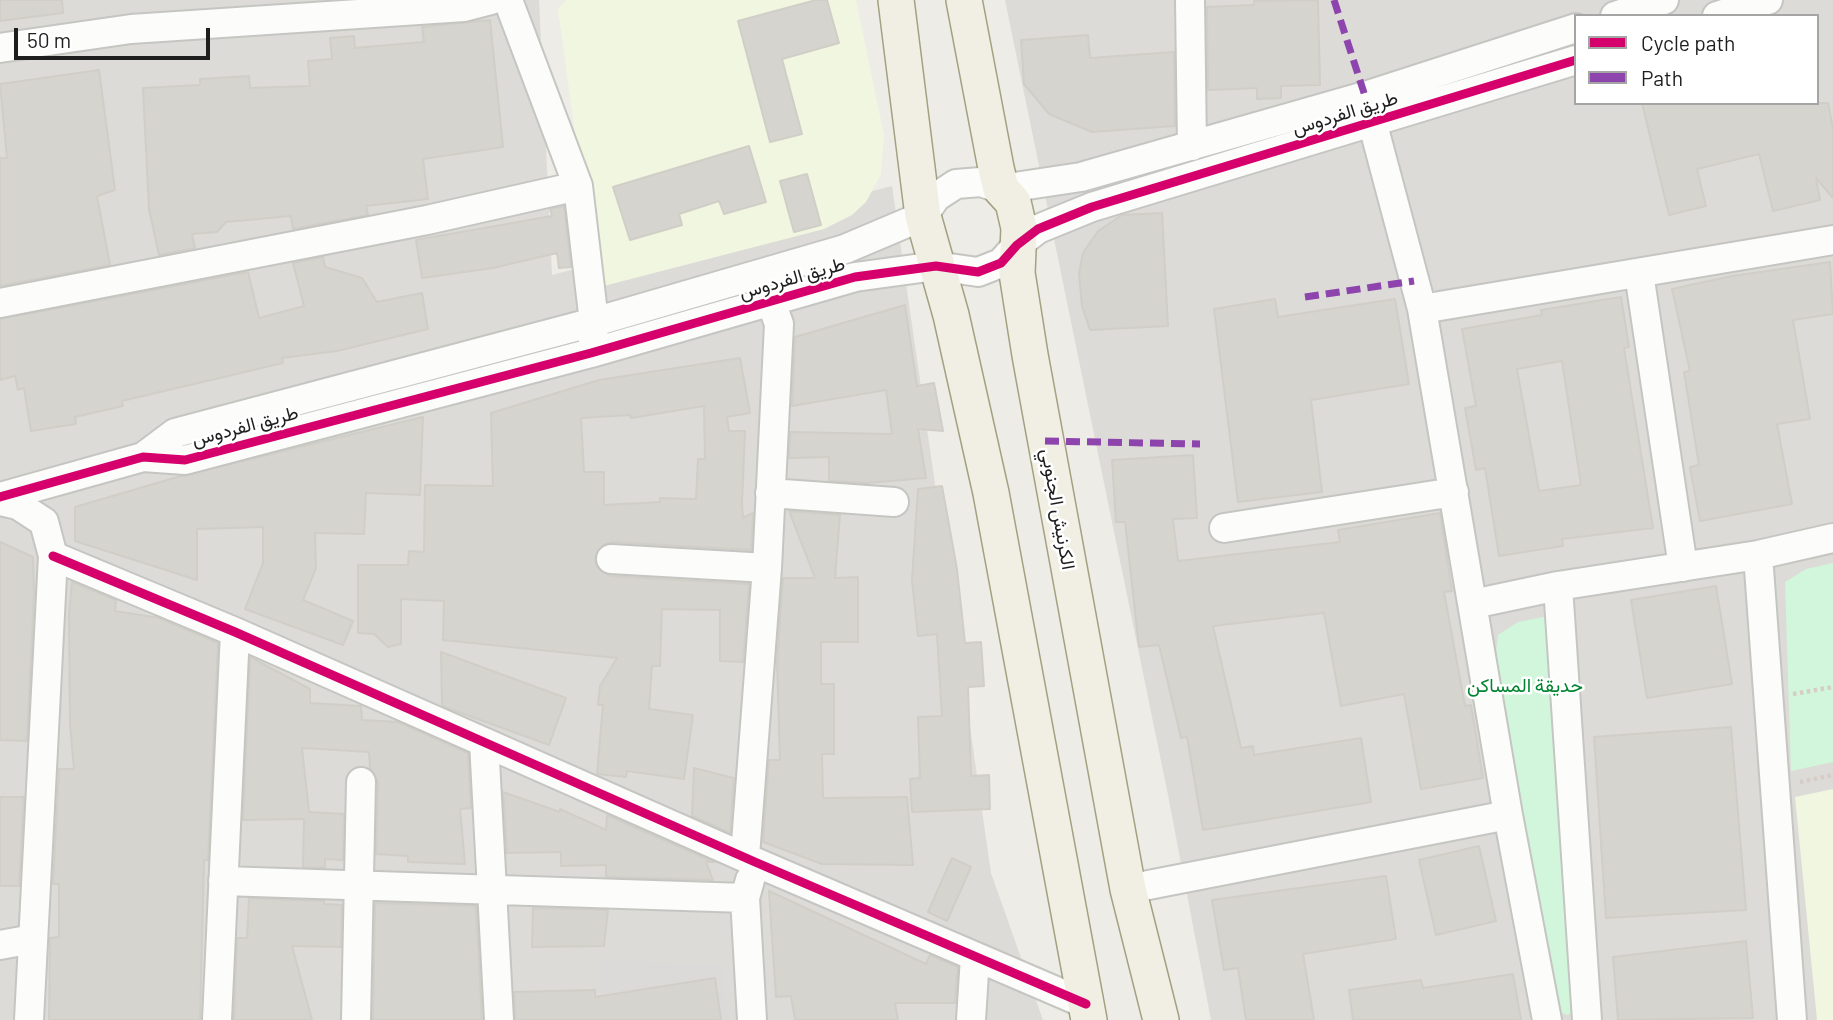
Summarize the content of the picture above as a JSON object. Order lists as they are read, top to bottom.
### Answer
{
  "streets": {
    "main road": ["الكرنيش الجنوبي"],
    "street": ["طريق الفردوس"]
  },
  "crossings": [
    ["طريق الفردوس", "الكرنيش الجنوبي"]
  ],
  "parks": ["حديقة المساكن"],
  "legend": ["Cycle path", "Path"],
  "scale_bar": "50 m"
}
